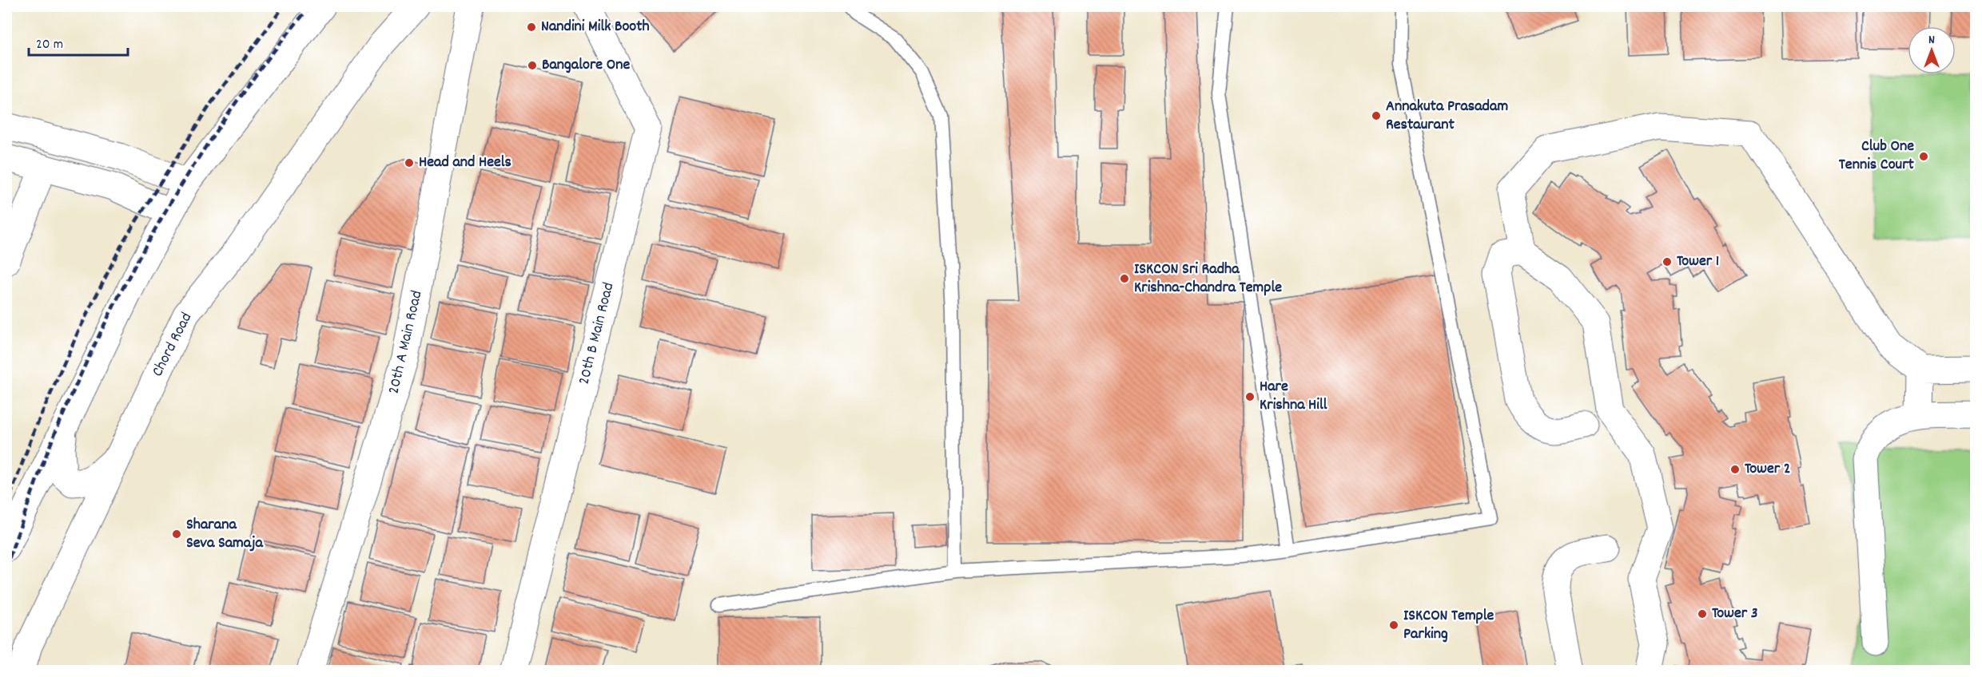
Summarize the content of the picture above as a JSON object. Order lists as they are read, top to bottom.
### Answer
{
  "streets": {
    "street": ["20th B Main Road", "20th A Main Road", "Chord Road"]
  },
  "places": [
    "Nandini Milk Booth",
    "Bangalore One",
    "Annakuta Prasadam Restaurant",
    "Club One Tennis Court",
    "Head and Heels",
    "Tower 1",
    "ISKCON Sri Radha Krishna-Chandra Temple",
    "Hare Krishna Hill",
    "Tower 2",
    "Sharana Seva Samaja",
    "Tower 3",
    "ISKCON Temple Parking"
  ],
  "scale_bar": "20 m",
  "north": "top"
}
